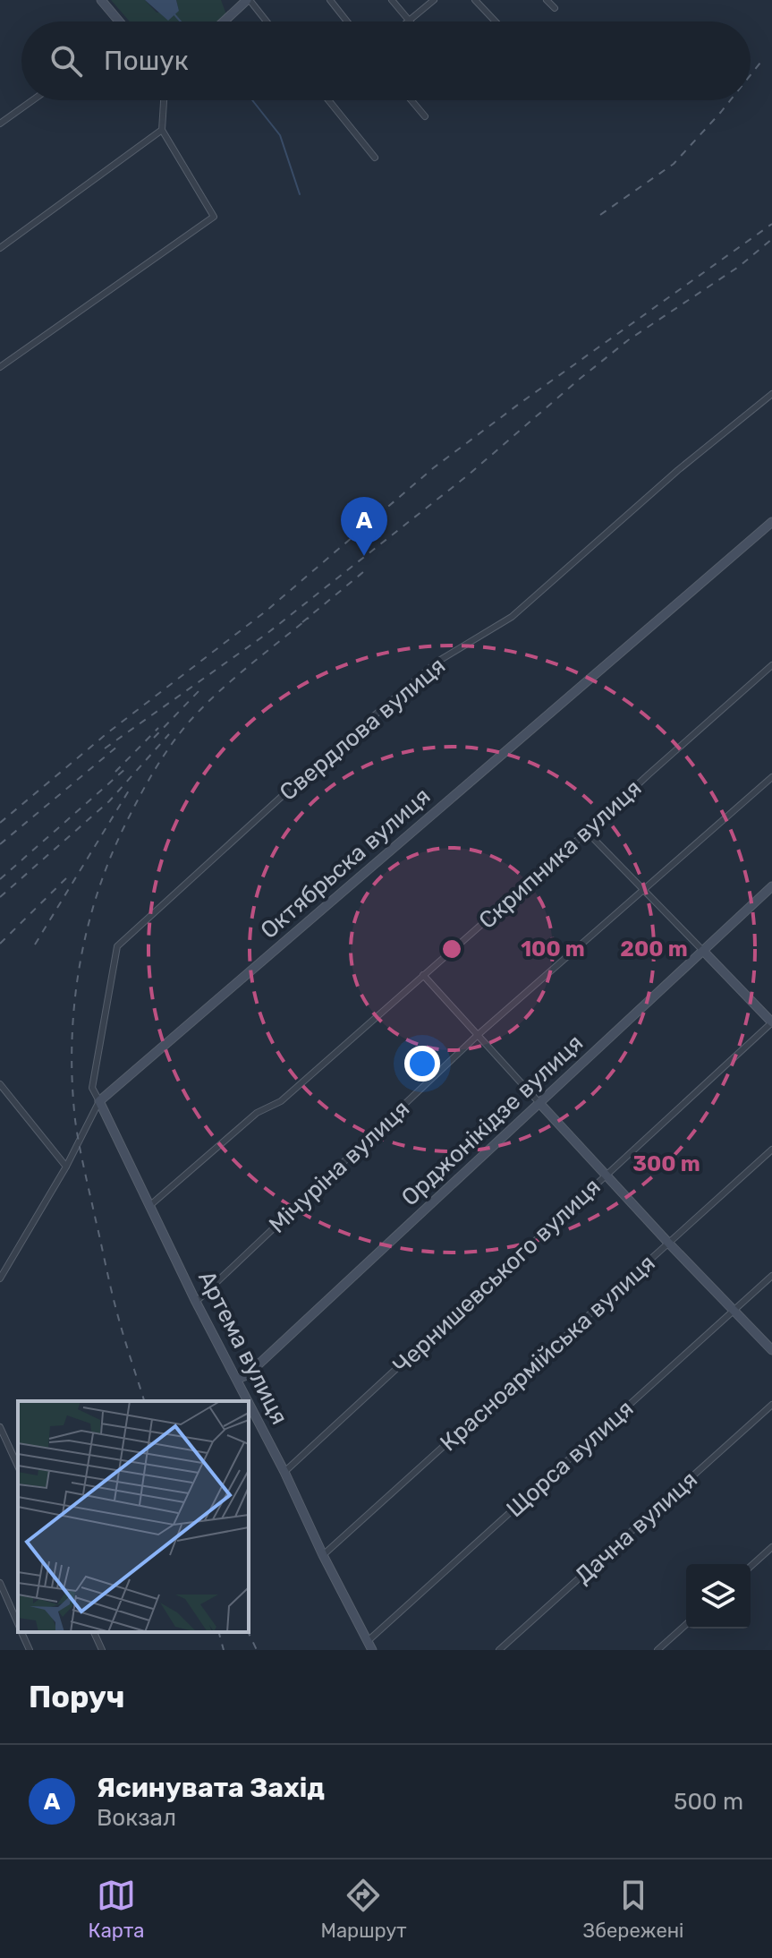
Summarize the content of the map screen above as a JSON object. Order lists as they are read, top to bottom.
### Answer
{
  "streets": {
    "main road": ["Октябрьска вулиця", "Орджонікідзе вулиця", "Артема вулиця"],
    "street": [
      "Свердлова вулиця",
      "Скрипника вулиця",
      "Мічуріна вулиця",
      "Чернишевського вулиця",
      "Красноармійська вулиця",
      "Щорса вулиця",
      "Дачна вулиця"
    ]
  },
  "crossings": [
    ["Свердлова вулиця", "Октябрьска вулиця"],
    ["Свердлова вулиця", "Артема вулиця"],
    ["Скрипника вулиця", "Артема вулиця"],
    ["Октябрьска вулиця", "Артема вулиця"],
    ["Орджонікідзе вулиця", "Артема вулиця"],
    ["Мічуріна вулиця", "Артема вулиця"],
    ["Чернишевського вулиця", "Артема вулиця"],
    ["Артема вулиця", "Красноармійська вулиця"],
    ["Артема вулиця", "Щорса вулиця"]
  ],
  "page": {
    "search": "Пошук",
    "pins": "A",
    "heading": "Поруч",
    "list": [
      {
        "mark": "A",
        "name": "Ясинувата Захід",
        "note": "Вокзал",
        "value": "500 m"
      }
    ],
    "nav": ["Карта", "Маршрут", "Збережені"]
  },
  "rings": ["100 m", "200 m", "300 m"]
}
